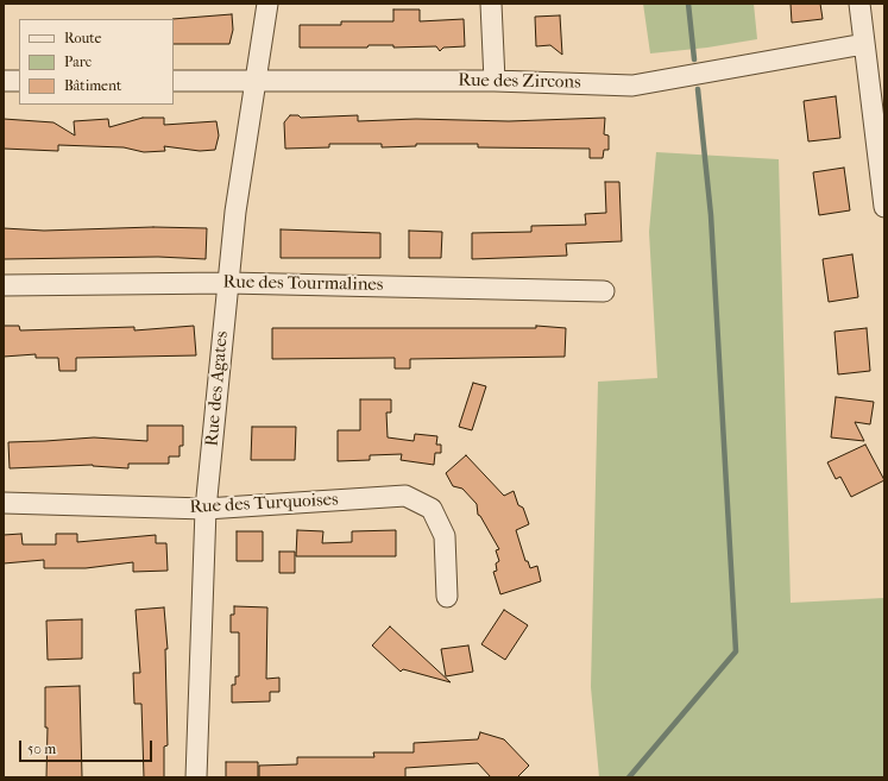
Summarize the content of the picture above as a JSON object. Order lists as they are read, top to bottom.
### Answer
{
  "streets": {
    "street": [
      "Rue des Zircons",
      "Rue des Tourmalines",
      "Rue des Agates",
      "Rue des Turquoises"
    ]
  },
  "crossings": [
    ["Rue des Zircons", "Rue des Agates"],
    ["Rue des Tourmalines", "Rue des Agates"],
    ["Rue des Agates", "Rue des Turquoises"]
  ],
  "legend": ["Route", "Parc", "Bâtiment"],
  "scale_bar": "50 m"
}
